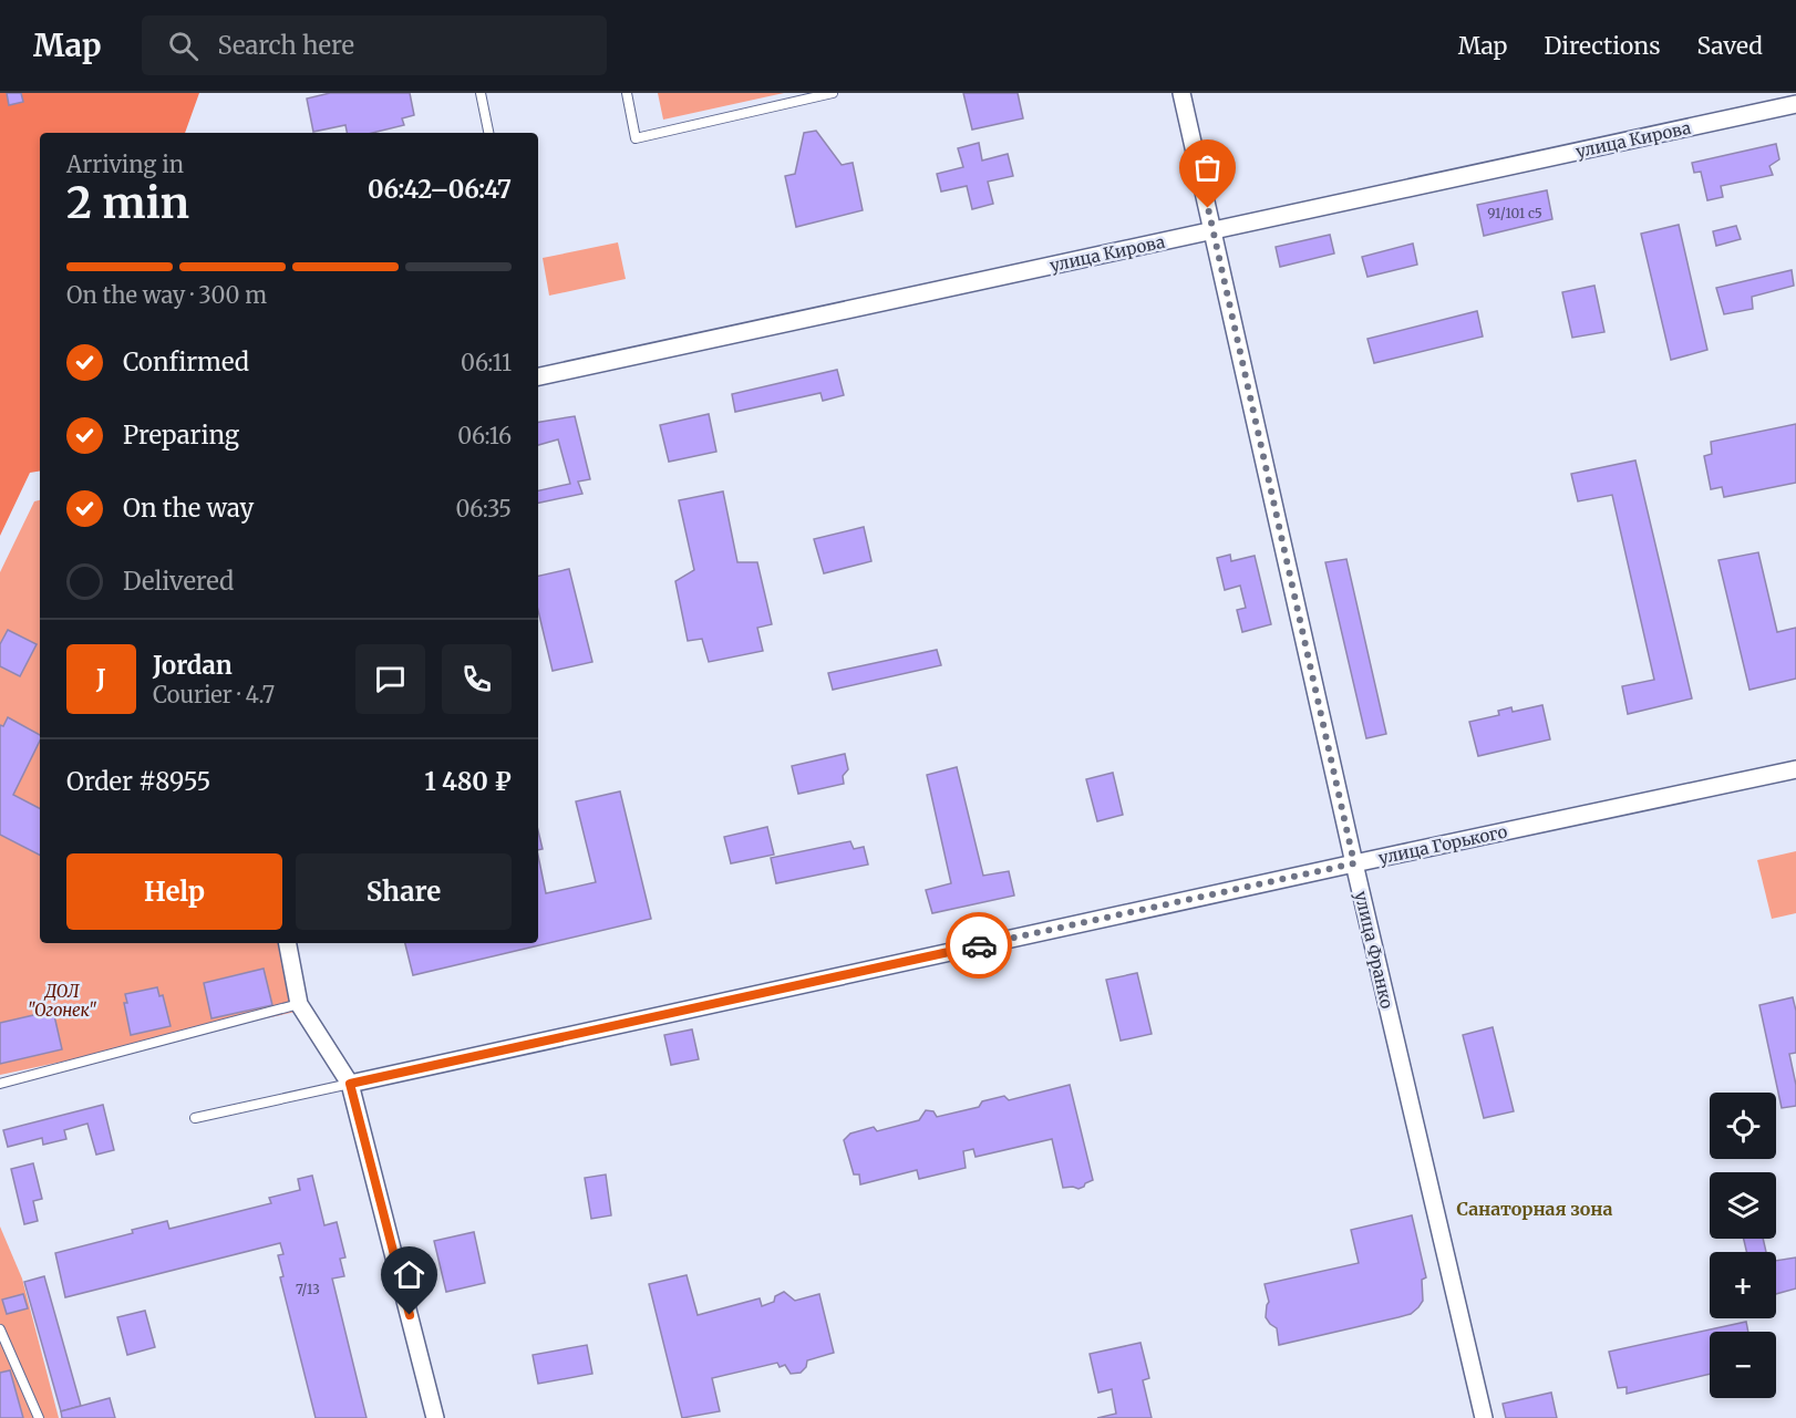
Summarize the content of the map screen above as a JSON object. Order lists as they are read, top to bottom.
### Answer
{
  "streets": {
    "street": ["улица Кирова", "улица Горького", "улица Франко"]
  },
  "crossings": [
    ["улица Кирова", "улица Франко"],
    ["улица Горького", "улица Франко"]
  ],
  "districts": ["Санаторная зона"],
  "parks": ["ДОЛ \"Огонек\""],
  "house_numbers": ["91/101 с5", "7/13"],
  "page": {
    "header": "Map",
    "search": "Search here",
    "nav": ["Map", "Directions", "Saved"],
    "heading": ["2 min", "Arriving in", "06:42–06:47"],
    "panel": [
      "Jordan",
      "Courier · 4.7",
      "Order #8955",
      "1 480 ₽"
    ],
    "bar": "On the way · 300 m",
    "list": [
      ["Confirmed", "06:11"],
      ["Preparing", "06:16"],
      ["On the way", "06:35"],
      "Delivered"
    ],
    "round": "J",
    "buttons": ["Help", "Share"],
    "map_buttons": ["+", "−"]
  }
}
